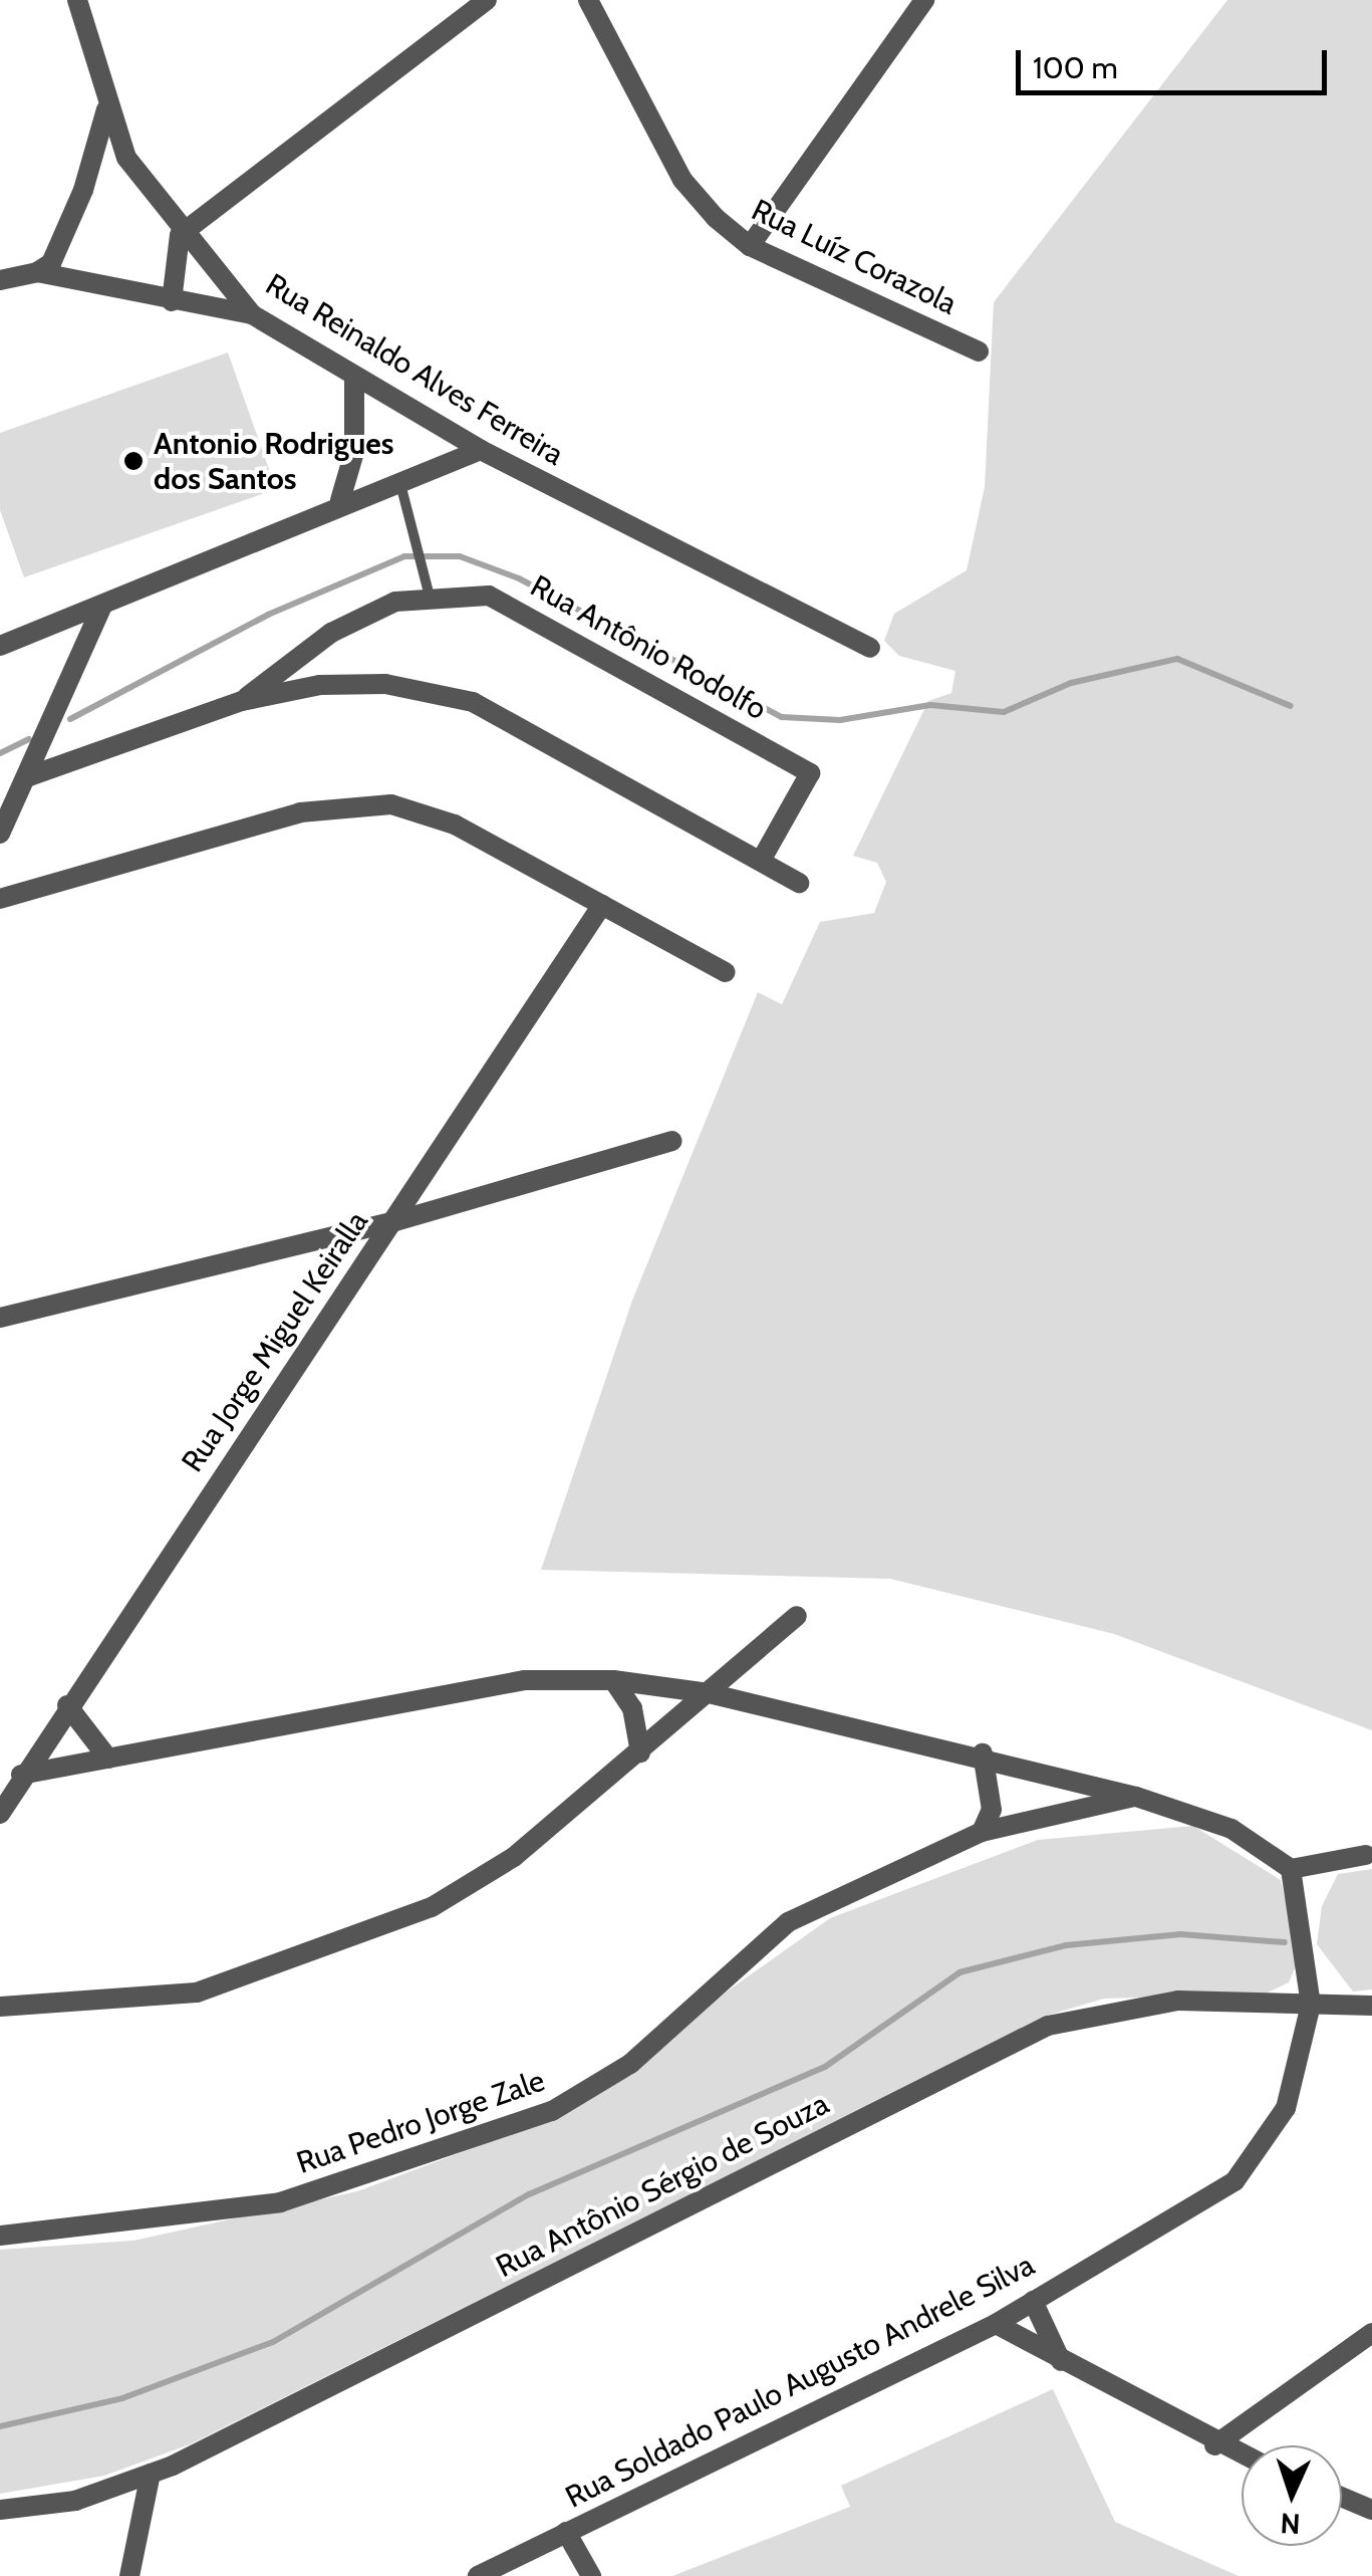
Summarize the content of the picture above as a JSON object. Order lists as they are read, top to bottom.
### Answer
{
  "streets": {
    "street": [
      "Rua Luíz Corazola",
      "Rua Reinaldo Alves Ferreira",
      "Rua Antônio Rodolfo",
      "Rua Jorge Miguel Keiralla",
      "Rua Pedro Jorge Zale",
      "Rua Antônio Sérgio de Souza",
      "Rua Soldado Paulo Augusto Andrele Silva"
    ]
  },
  "crossings": [
    ["Rua Antônio Sérgio de Souza", "Rua Soldado Paulo Augusto Andrele Silva"]
  ],
  "places": ["Antonio Rodrigues dos Santos"],
  "scale_bar": "100 m",
  "north": "bottom"
}
